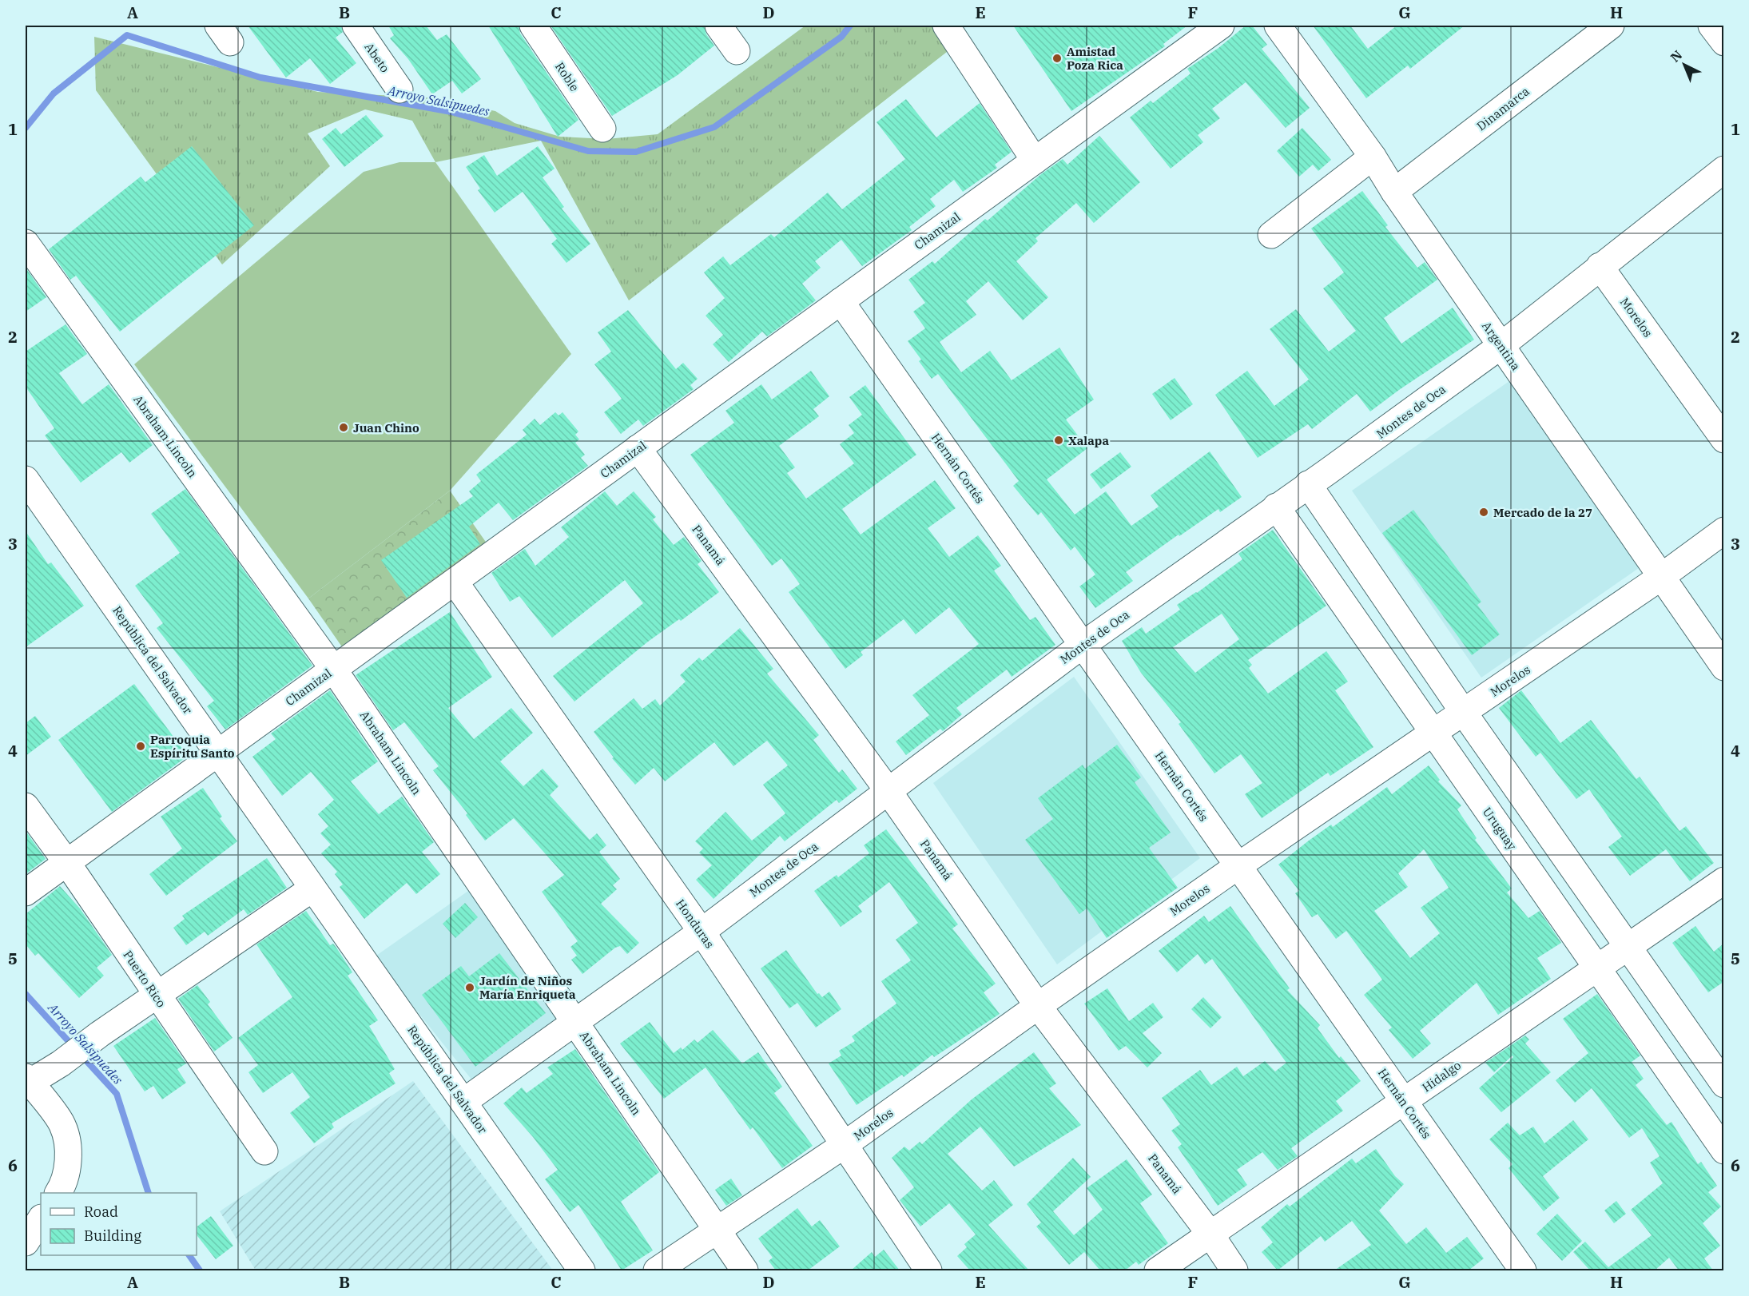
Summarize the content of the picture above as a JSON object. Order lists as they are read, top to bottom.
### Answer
{
  "streets": {
    "street": [
      "Abeto",
      "Roble",
      "Dinamarca",
      "Chamizal",
      "Morelos",
      "Argentina",
      "Montes de Oca",
      "Abraham Lincoln",
      "Hernán Cortés",
      "Panamá",
      "República del Salvador",
      "Uruguay",
      "Honduras",
      "Puerto Rico",
      "Hidalgo"
    ]
  },
  "crossings": [
    ["Dinamarca", "Argentina"],
    ["Chamizal", "Abraham Lincoln"],
    ["Chamizal", "Hernán Cortés"],
    ["Chamizal", "Panamá"],
    ["Chamizal", "República del Salvador"],
    ["Chamizal", "Honduras"],
    ["Chamizal", "Puerto Rico"],
    ["Morelos", "Argentina"],
    ["Morelos", "Montes de Oca"],
    ["Morelos", "Abraham Lincoln"],
    ["Morelos", "Hernán Cortés"],
    ["Morelos", "Panamá"],
    ["Morelos", "Uruguay"],
    ["Morelos", "Honduras"],
    ["Argentina", "Montes de Oca"],
    ["Montes de Oca", "Abraham Lincoln"],
    ["Montes de Oca", "Hernán Cortés"],
    ["Montes de Oca", "Panamá"],
    ["Montes de Oca", "República del Salvador"],
    ["Montes de Oca", "Uruguay"],
    ["Montes de Oca", "Honduras"],
    ["Hernán Cortés", "Hidalgo"],
    ["Panamá", "Hidalgo"],
    ["Uruguay", "Hidalgo"]
  ],
  "water": ["Arroyo Salsipuedes"],
  "places": [
    "Amistad Poza Rica",
    "Juan Chino",
    "Xalapa",
    "Mercado de la 27",
    "Parroquia Espíritu Santo",
    "Jardín de Niños María Enriqueta"
  ],
  "legend": ["Road", "Building"],
  "north": "top left",
  "grid": {
    "columns": [
      "A",
      "B",
      "C",
      "D",
      "E",
      "F",
      "G",
      "H"
    ],
    "rows": [
      "1",
      "2",
      "3",
      "4",
      "5",
      "6"
    ]
  }
}
